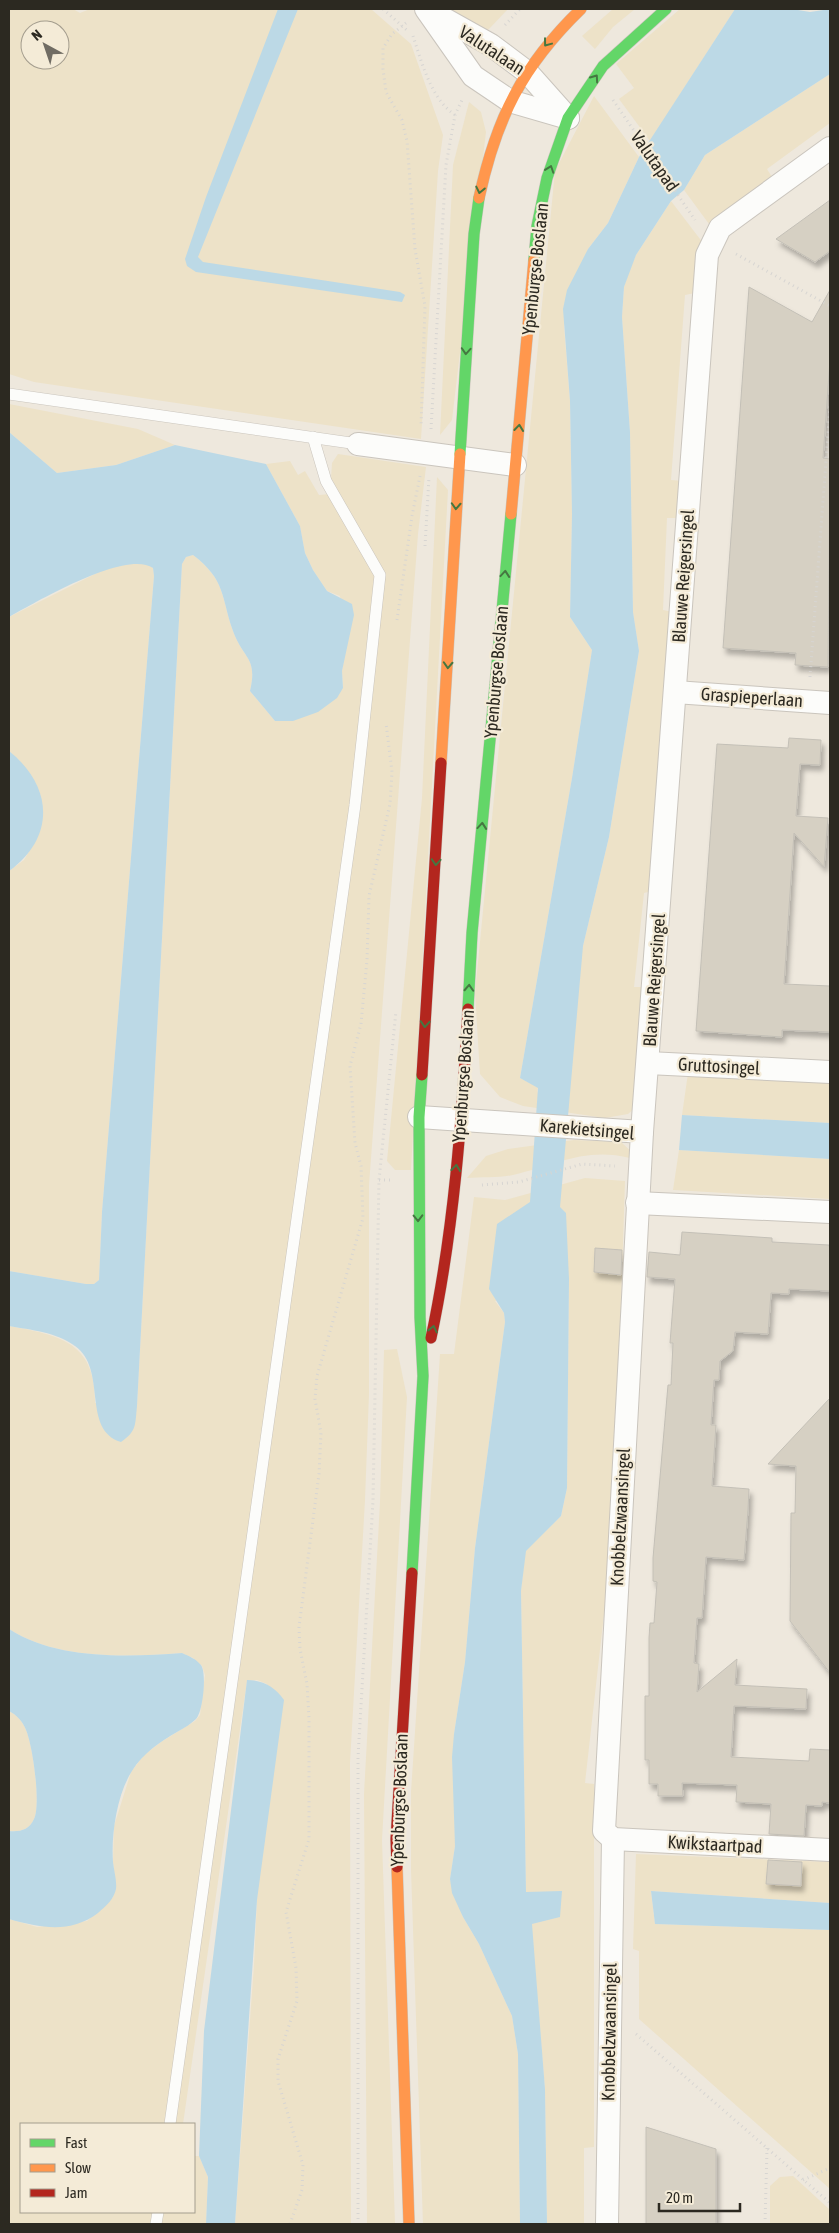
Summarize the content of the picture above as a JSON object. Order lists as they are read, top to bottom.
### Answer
{
  "streets": {
    "main road": ["Ypenburgse Boslaan"],
    "street": [
      "Valutalaan",
      "Blauwe Reigersingel",
      "Graspieperlaan",
      "Gruttosingel",
      "Karekietsingel",
      "Knobbelzwaansingel",
      "Kwikstaartpad"
    ],
    "path": ["Valutapad"]
  },
  "crossings": [
    ["Valutalaan", "Ypenburgse Boslaan"],
    ["Ypenburgse Boslaan", "Karekietsingel"],
    ["Blauwe Reigersingel", "Graspieperlaan"],
    ["Blauwe Reigersingel", "Gruttosingel"],
    ["Karekietsingel", "Knobbelzwaansingel"],
    ["Knobbelzwaansingel", "Kwikstaartpad"]
  ],
  "legend": ["Fast", "Slow", "Jam"],
  "scale_bar": "20 m",
  "north": "top left"
}
